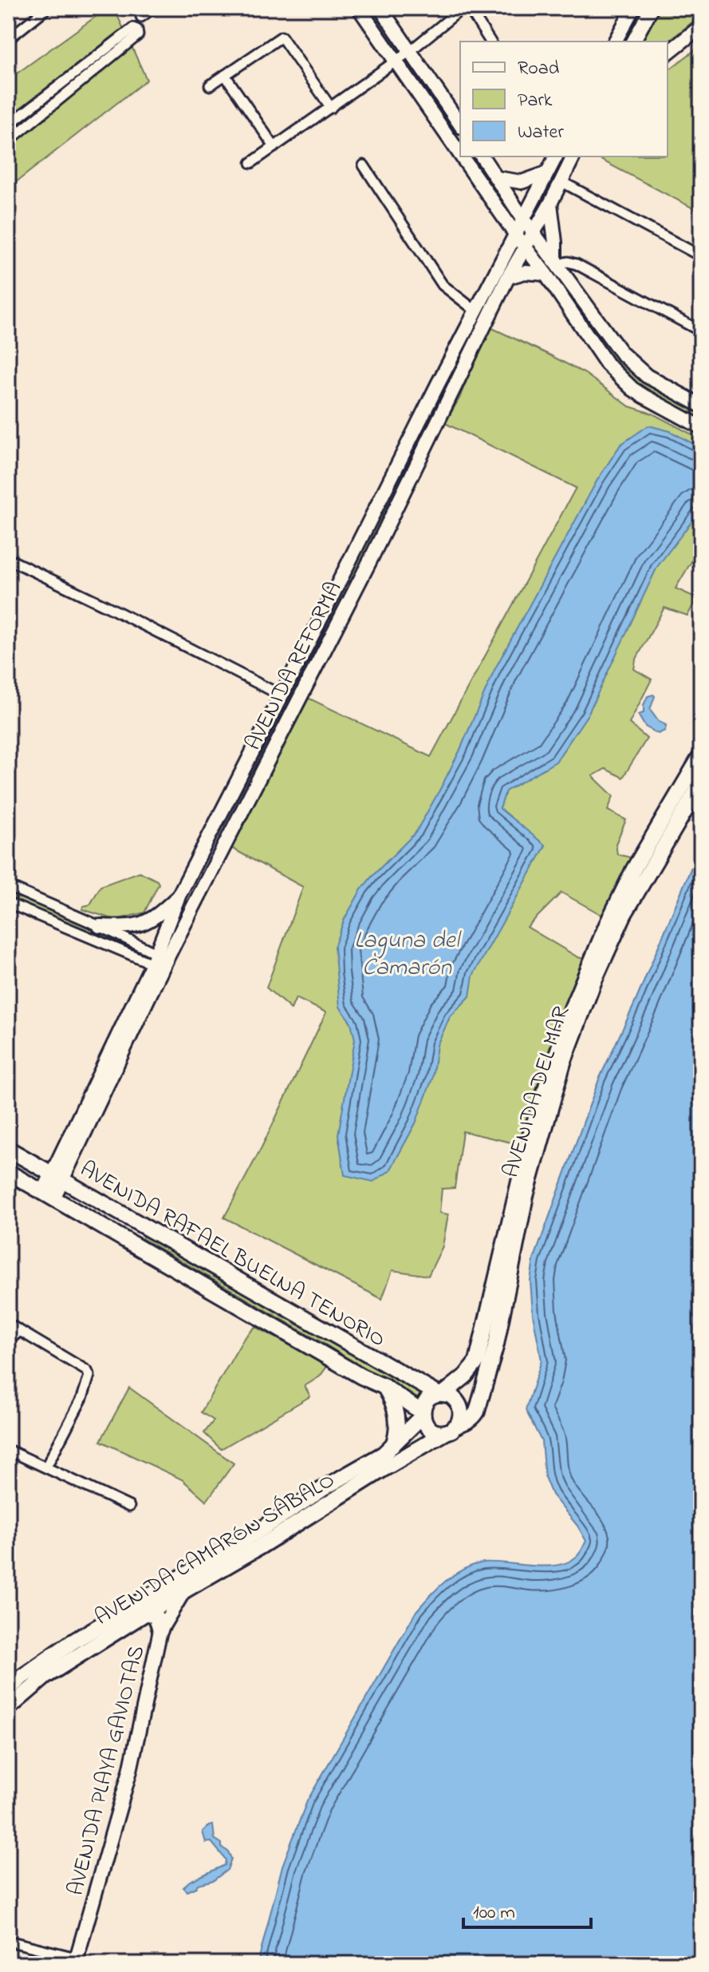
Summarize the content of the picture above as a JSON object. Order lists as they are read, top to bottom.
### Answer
{
  "streets": {
    "main road": [
      "AVENIDA REFORMA",
      "AVENIDA DEL MAR",
      "AVENIDA RAFAEL BUELNA TENORIO",
      "AVENIDA CAMARÓN SÁBALO",
      "AVENIDA PLAYA GAVIOTAS"
    ]
  },
  "crossings": [
    ["AVENIDA REFORMA", "AVENIDA RAFAEL BUELNA TENORIO"],
    ["AVENIDA DEL MAR", "AVENIDA RAFAEL BUELNA TENORIO"],
    ["AVENIDA DEL MAR", "AVENIDA CAMARÓN SÁBALO"],
    ["AVENIDA RAFAEL BUELNA TENORIO", "AVENIDA CAMARÓN SÁBALO"],
    ["AVENIDA CAMARÓN SÁBALO", "AVENIDA PLAYA GAVIOTAS"]
  ],
  "water": ["Laguna del Camarón"],
  "legend": ["Road", "Park", "Water"],
  "scale_bar": "100 m"
}
